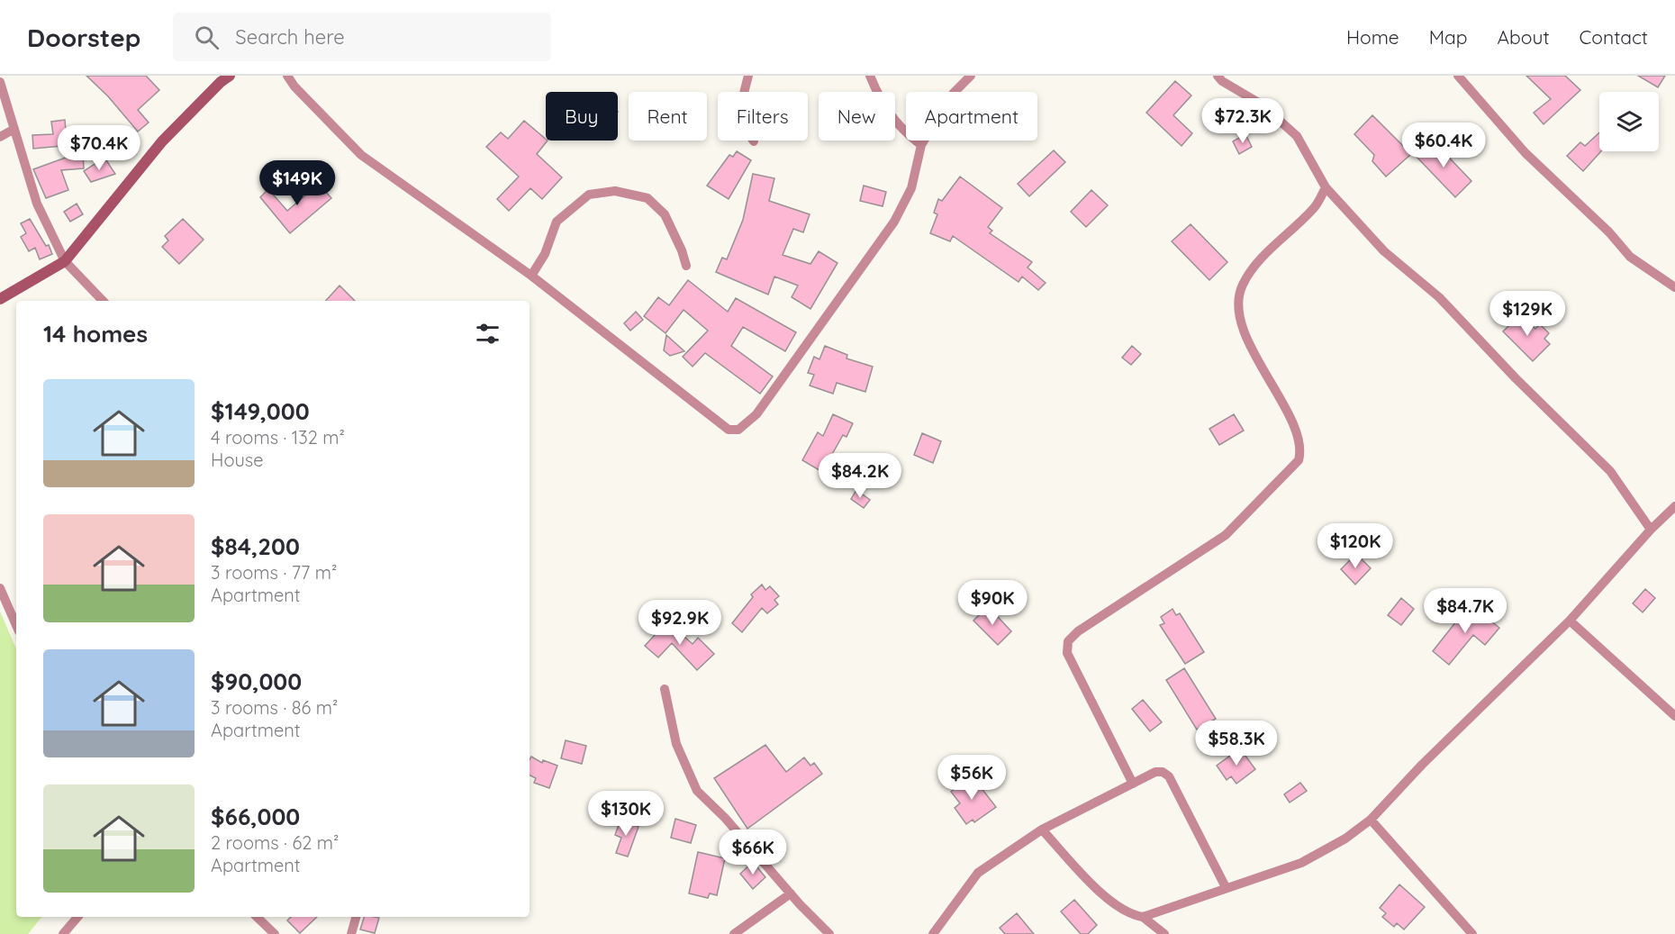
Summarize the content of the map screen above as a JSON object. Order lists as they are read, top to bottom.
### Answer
{
  "page": {
    "header": "Doorstep",
    "search": "Search here",
    "nav": [
      "Home",
      "Map",
      "About",
      "Contact"
    ],
    "chip": [
      "Buy",
      "Rent",
      "Filters",
      "New",
      "Apartment"
    ],
    "price": [
      "$72.3K",
      "$60.4K",
      "$70.4K",
      "$149K",
      "$129K",
      "$84.2K",
      "$120K",
      "$90K",
      "$84.7K",
      "$92.9K",
      "$58.3K",
      "$56K",
      "$130K",
      "$66K"
    ],
    "heading": "14 homes",
    "list": [
      {
        "name": "$149,000",
        "note": "4 rooms · 132 m² · House"
      },
      {
        "name": "$84,200",
        "note": "3 rooms · 77 m² · Apartment"
      },
      {
        "name": "$90,000",
        "note": "3 rooms · 86 m² · Apartment"
      },
      {
        "name": "$66,000",
        "note": "2 rooms · 62 m² · Apartment"
      }
    ]
  }
}
